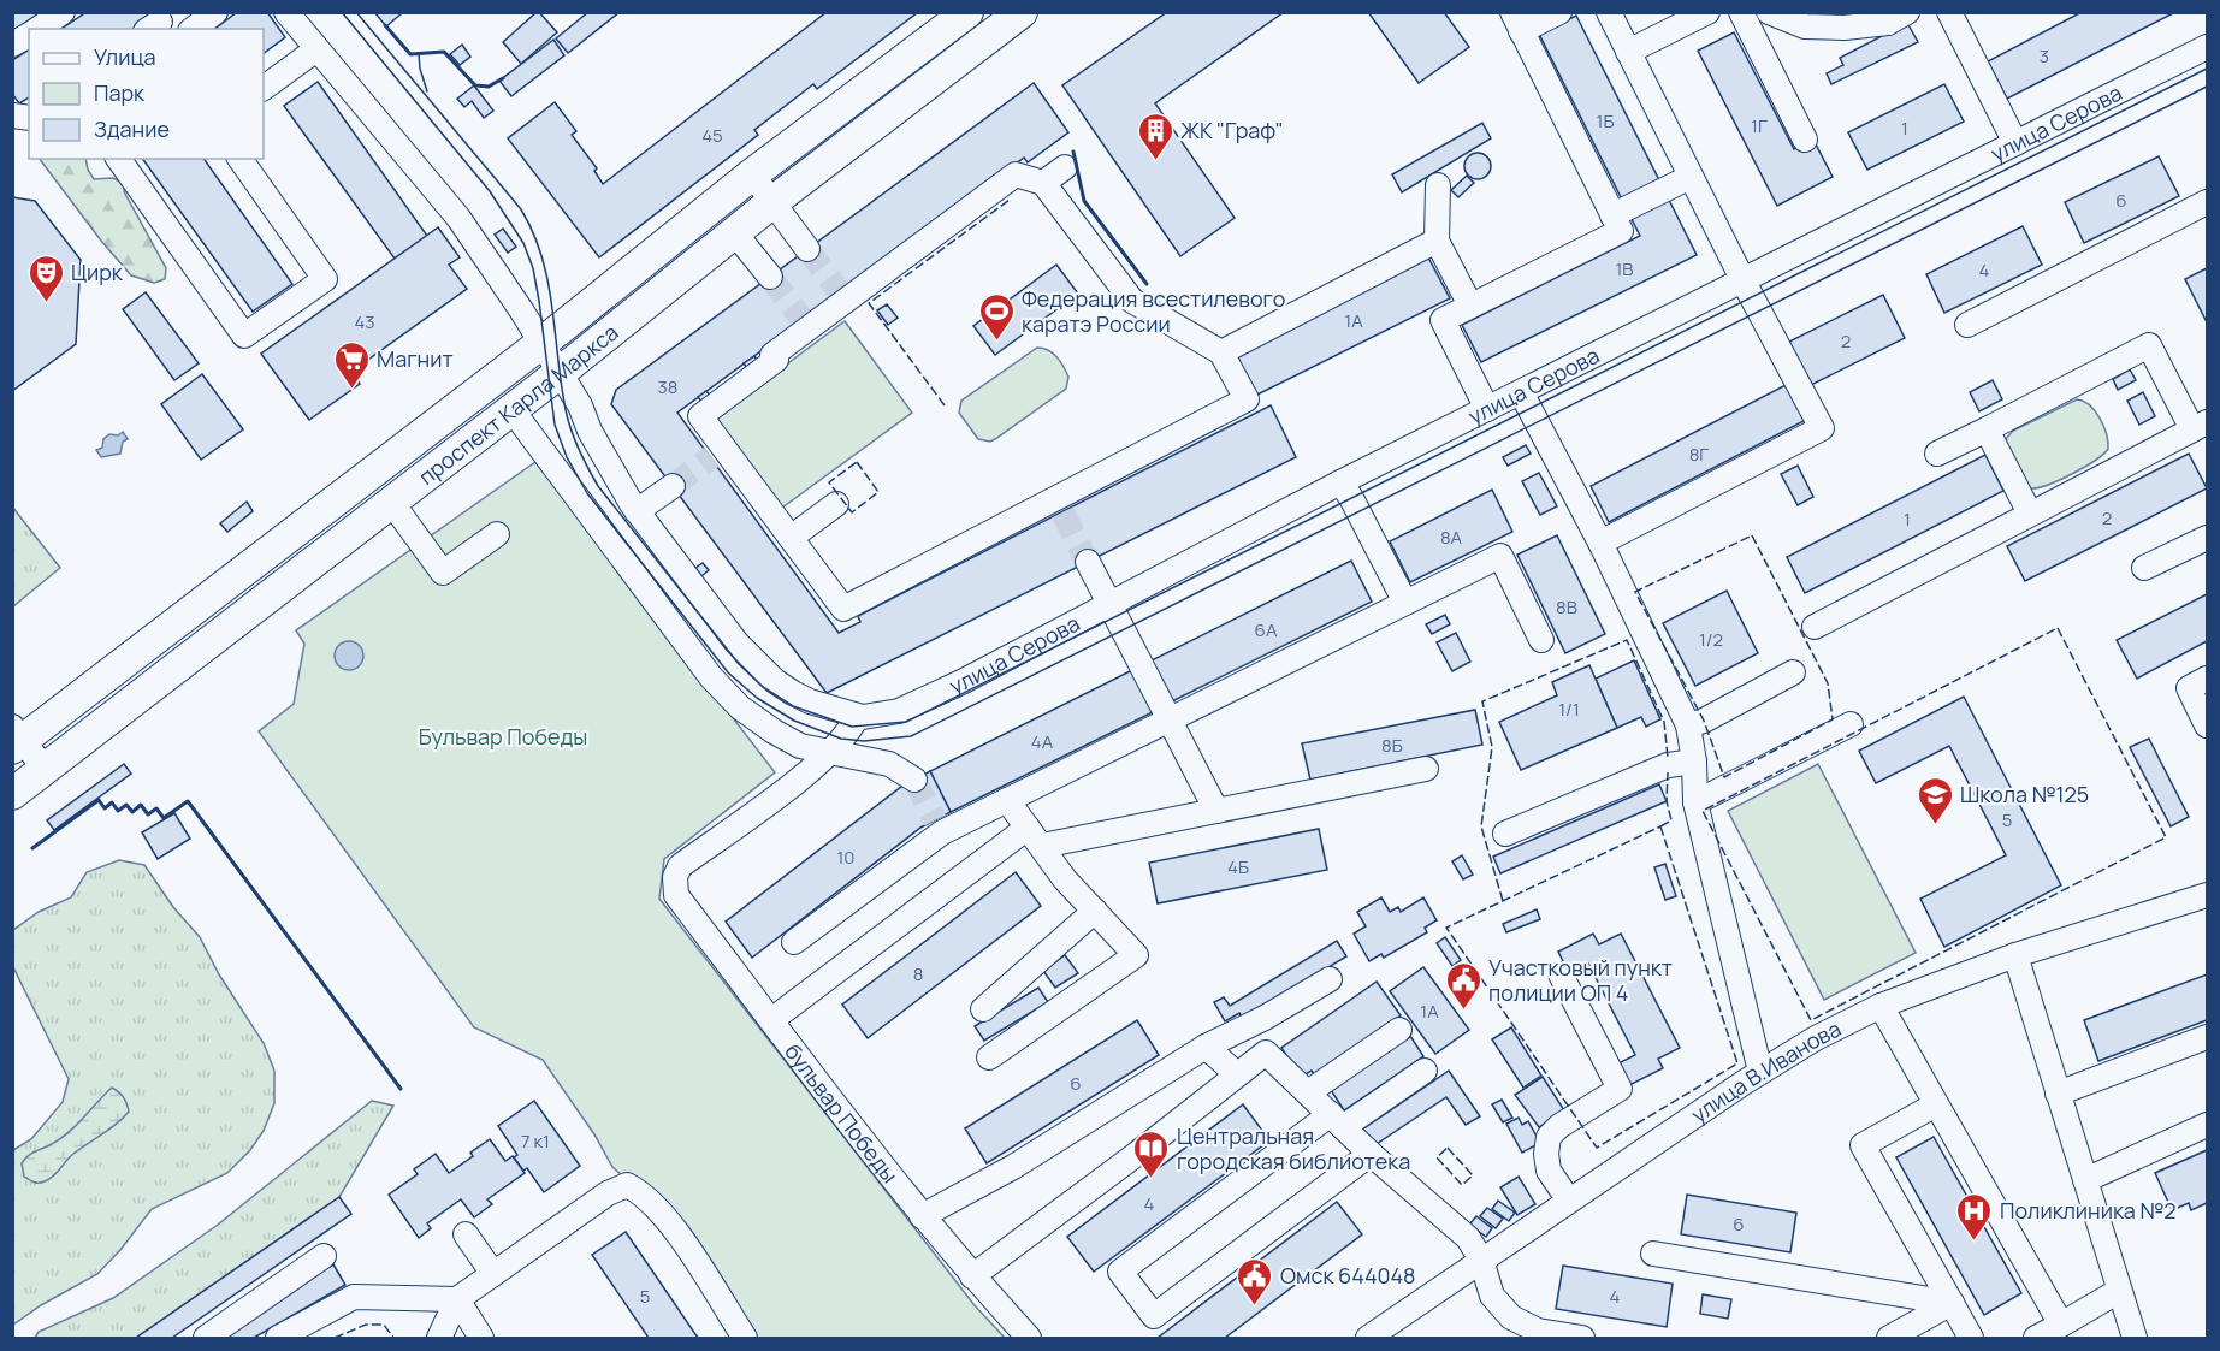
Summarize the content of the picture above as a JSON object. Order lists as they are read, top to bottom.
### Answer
{
  "streets": {
    "main road": ["проспект Карла Маркса"],
    "street": ["улица Серова", "улица В.Иванова", "бульвар Победы"]
  },
  "parks": ["Бульвар Победы"],
  "places": {
    "building": ["ЖК \"Граф\""],
    "theatre": ["Цирк"],
    "sports": ["Федерация всестилевого каратэ России"],
    "supermarket": ["Магнит"],
    "school or university": ["Школа №125"],
    "public building": ["Участковый пункт полиции ОП 4", "Омск 644048"],
    "library": ["Центральная городская библиотека"],
    "hospital": ["Поликлиника №2"]
  },
  "house_numbers": [
    "3",
    "1Б",
    "1Г",
    "1",
    "45",
    "6",
    "1В",
    "4",
    "1А",
    "43",
    "2",
    "38",
    "8Г",
    "2",
    "1",
    "8А",
    "8В",
    "6А",
    "1/2",
    "1/1",
    "4А",
    "8Б",
    "5",
    "10",
    "4Б",
    "8",
    "1А",
    "6",
    "7 к1",
    "4",
    "6",
    "5",
    "4"
  ],
  "legend": ["Улица", "Парк", "Здание"]
}
